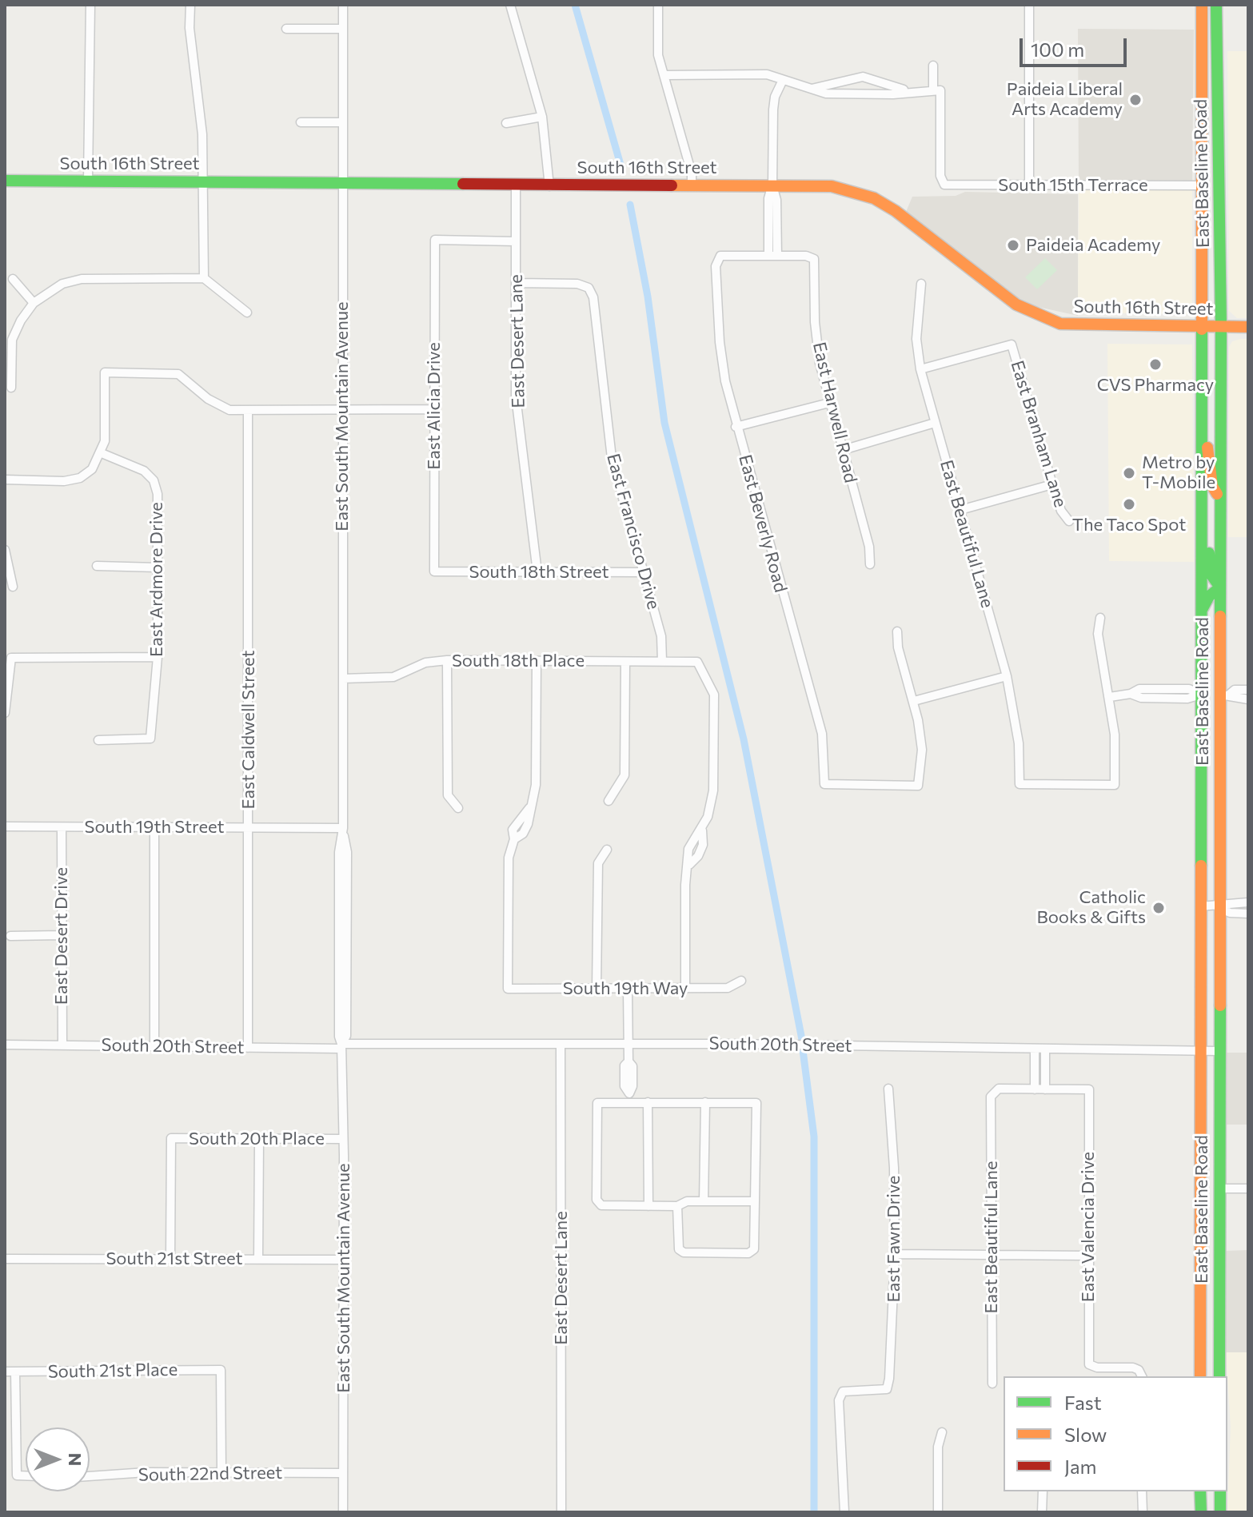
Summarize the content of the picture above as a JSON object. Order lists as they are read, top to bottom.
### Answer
{
  "streets": {
    "main road": ["South 16th Street", "East Baseline Road"],
    "street": [
      "South 15th Terrace",
      "East Desert Lane",
      "East Alicia Drive",
      "East Harwell Road",
      "East South Mountain Avenue",
      "East Branham Lane",
      "East Beverly Road",
      "East Francisco Drive",
      "East Beautiful Lane",
      "South 18th Street",
      "East Ardmore Drive",
      "South 18th Place",
      "East Caldwell Street",
      "South 19th Street",
      "East Desert Drive",
      "South 19th Way",
      "South 20th Street",
      "South 20th Place",
      "East Valencia Drive",
      "East Fawn Drive",
      "South 21st Street",
      "South 21st Place",
      "South 22nd Street"
    ]
  },
  "crossings": [
    ["South 16th Street", "East Baseline Road"],
    ["South 16th Street", "East Desert Lane"],
    ["South 16th Street", "East South Mountain Avenue"],
    ["East Baseline Road", "South 15th Terrace"],
    ["East Baseline Road", "South 20th Street"],
    ["East Desert Lane", "East Alicia Drive"],
    ["East Desert Lane", "East Francisco Drive"],
    ["East Desert Lane", "South 18th Street"],
    ["East Desert Lane", "South 20th Street"],
    ["East Alicia Drive", "South 18th Street"],
    ["East Harwell Road", "East Beverly Road"],
    ["East South Mountain Avenue", "South 18th Place"],
    ["East South Mountain Avenue", "South 19th Street"],
    ["East South Mountain Avenue", "South 20th Street"],
    ["East South Mountain Avenue", "South 20th Place"],
    ["East South Mountain Avenue", "South 21st Street"],
    ["East South Mountain Avenue", "South 22nd Street"],
    ["East Branham Lane", "East Beautiful Lane"],
    ["East Francisco Drive", "South 18th Street"],
    ["East Francisco Drive", "South 18th Place"],
    ["South 18th Place", "South 19th Way"],
    ["East Caldwell Street", "South 19th Street"],
    ["East Caldwell Street", "South 20th Street"],
    ["South 19th Street", "East Desert Drive"],
    ["East Desert Drive", "South 20th Street"],
    ["South 20th Place", "South 21st Street"],
    ["South 21st Place", "South 22nd Street"]
  ],
  "places": [
    "Paideia Liberal Arts Academy",
    "Paideia Academy",
    "CVS Pharmacy",
    "Metro by T-Mobile",
    "The Taco Spot",
    "Catholic Books & Gifts"
  ],
  "legend": ["Fast", "Slow", "Jam"],
  "scale_bar": "100 m",
  "north": "right"
}
